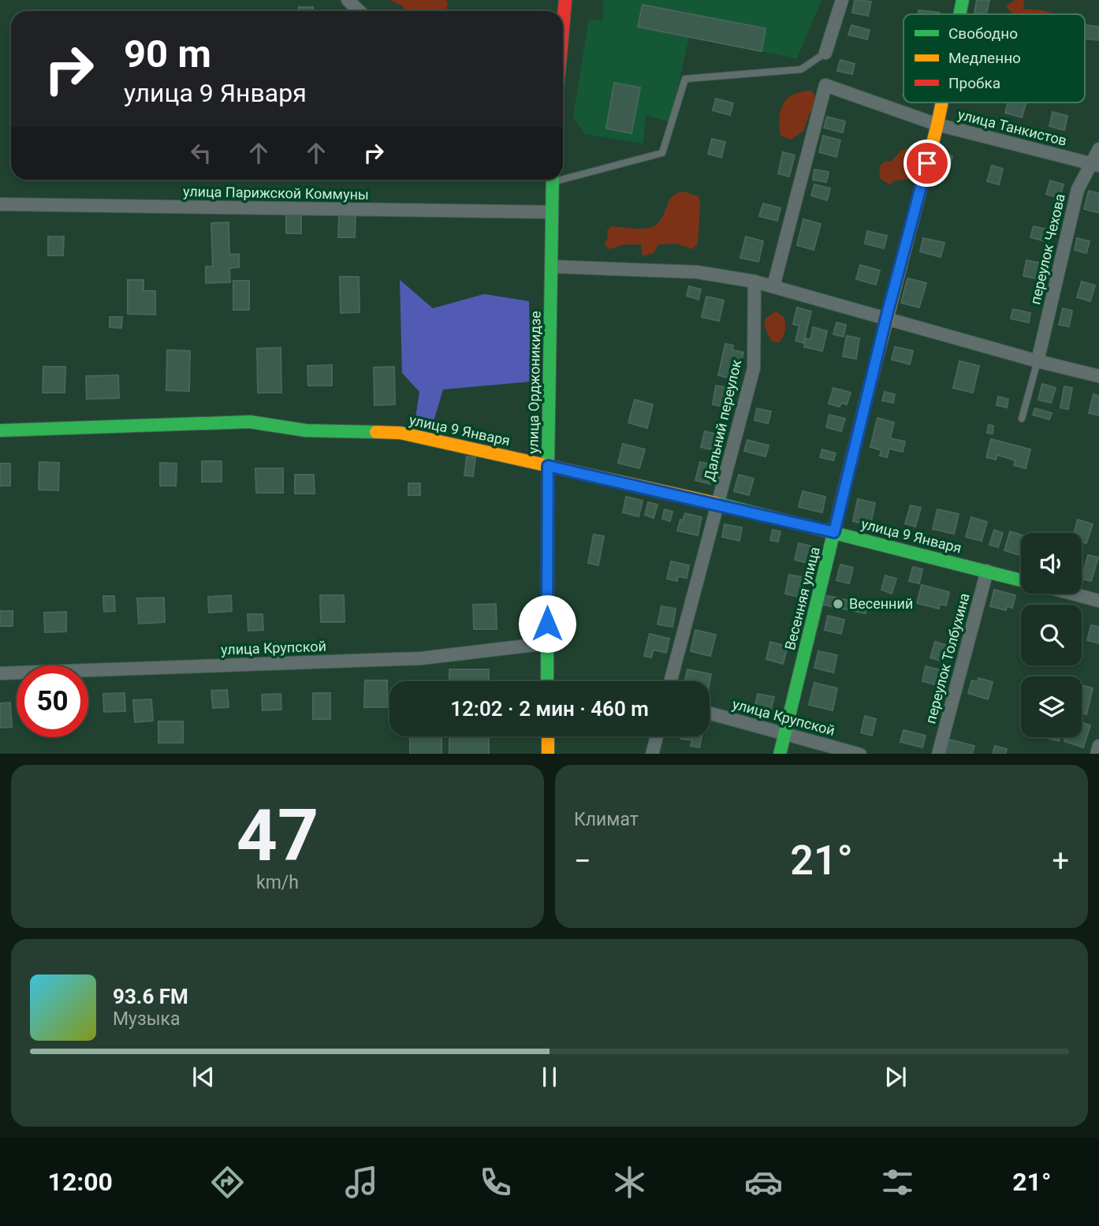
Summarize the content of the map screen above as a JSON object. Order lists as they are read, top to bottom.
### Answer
{
  "streets": {
    "street": [
      "улица Танкистов",
      "улица Парижской Коммуны",
      "переулок Чехова",
      "улица Орджоникидзе",
      "Дальний переулок",
      "улица 9 Января",
      "Весенняя улица",
      "улица Крупской",
      "переулок Толбухина"
    ]
  },
  "crossings": [
    ["улица Танкистов", "переулок Чехова"],
    ["улица Танкистов", "Весенняя улица"],
    ["улица Парижской Коммуны", "улица Орджоникидзе"],
    ["улица Орджоникидзе", "улица 9 Января"],
    ["улица Орджоникидзе", "улица Крупской"],
    ["Дальний переулок", "улица 9 Января"],
    ["улица 9 Января", "Весенняя улица"],
    ["улица 9 Января", "переулок Толбухина"],
    ["Весенняя улица", "улица Крупской"]
  ],
  "places": ["Весенний"],
  "legend": ["Свободно", "Медленно", "Пробка"],
  "page": {
    "turn": ["90 m", "улица 9 Января"],
    "limit": "50",
    "trip": "12:02 · 2 мин · 460 m",
    "tile": [
      ["47", "km/h"],
      "Климат"
    ],
    "heat": ["−", "21°", "+"],
    "song": ["93.6 FM", "Музыка"],
    "tabs": ["12:00", "21°"]
  }
}
